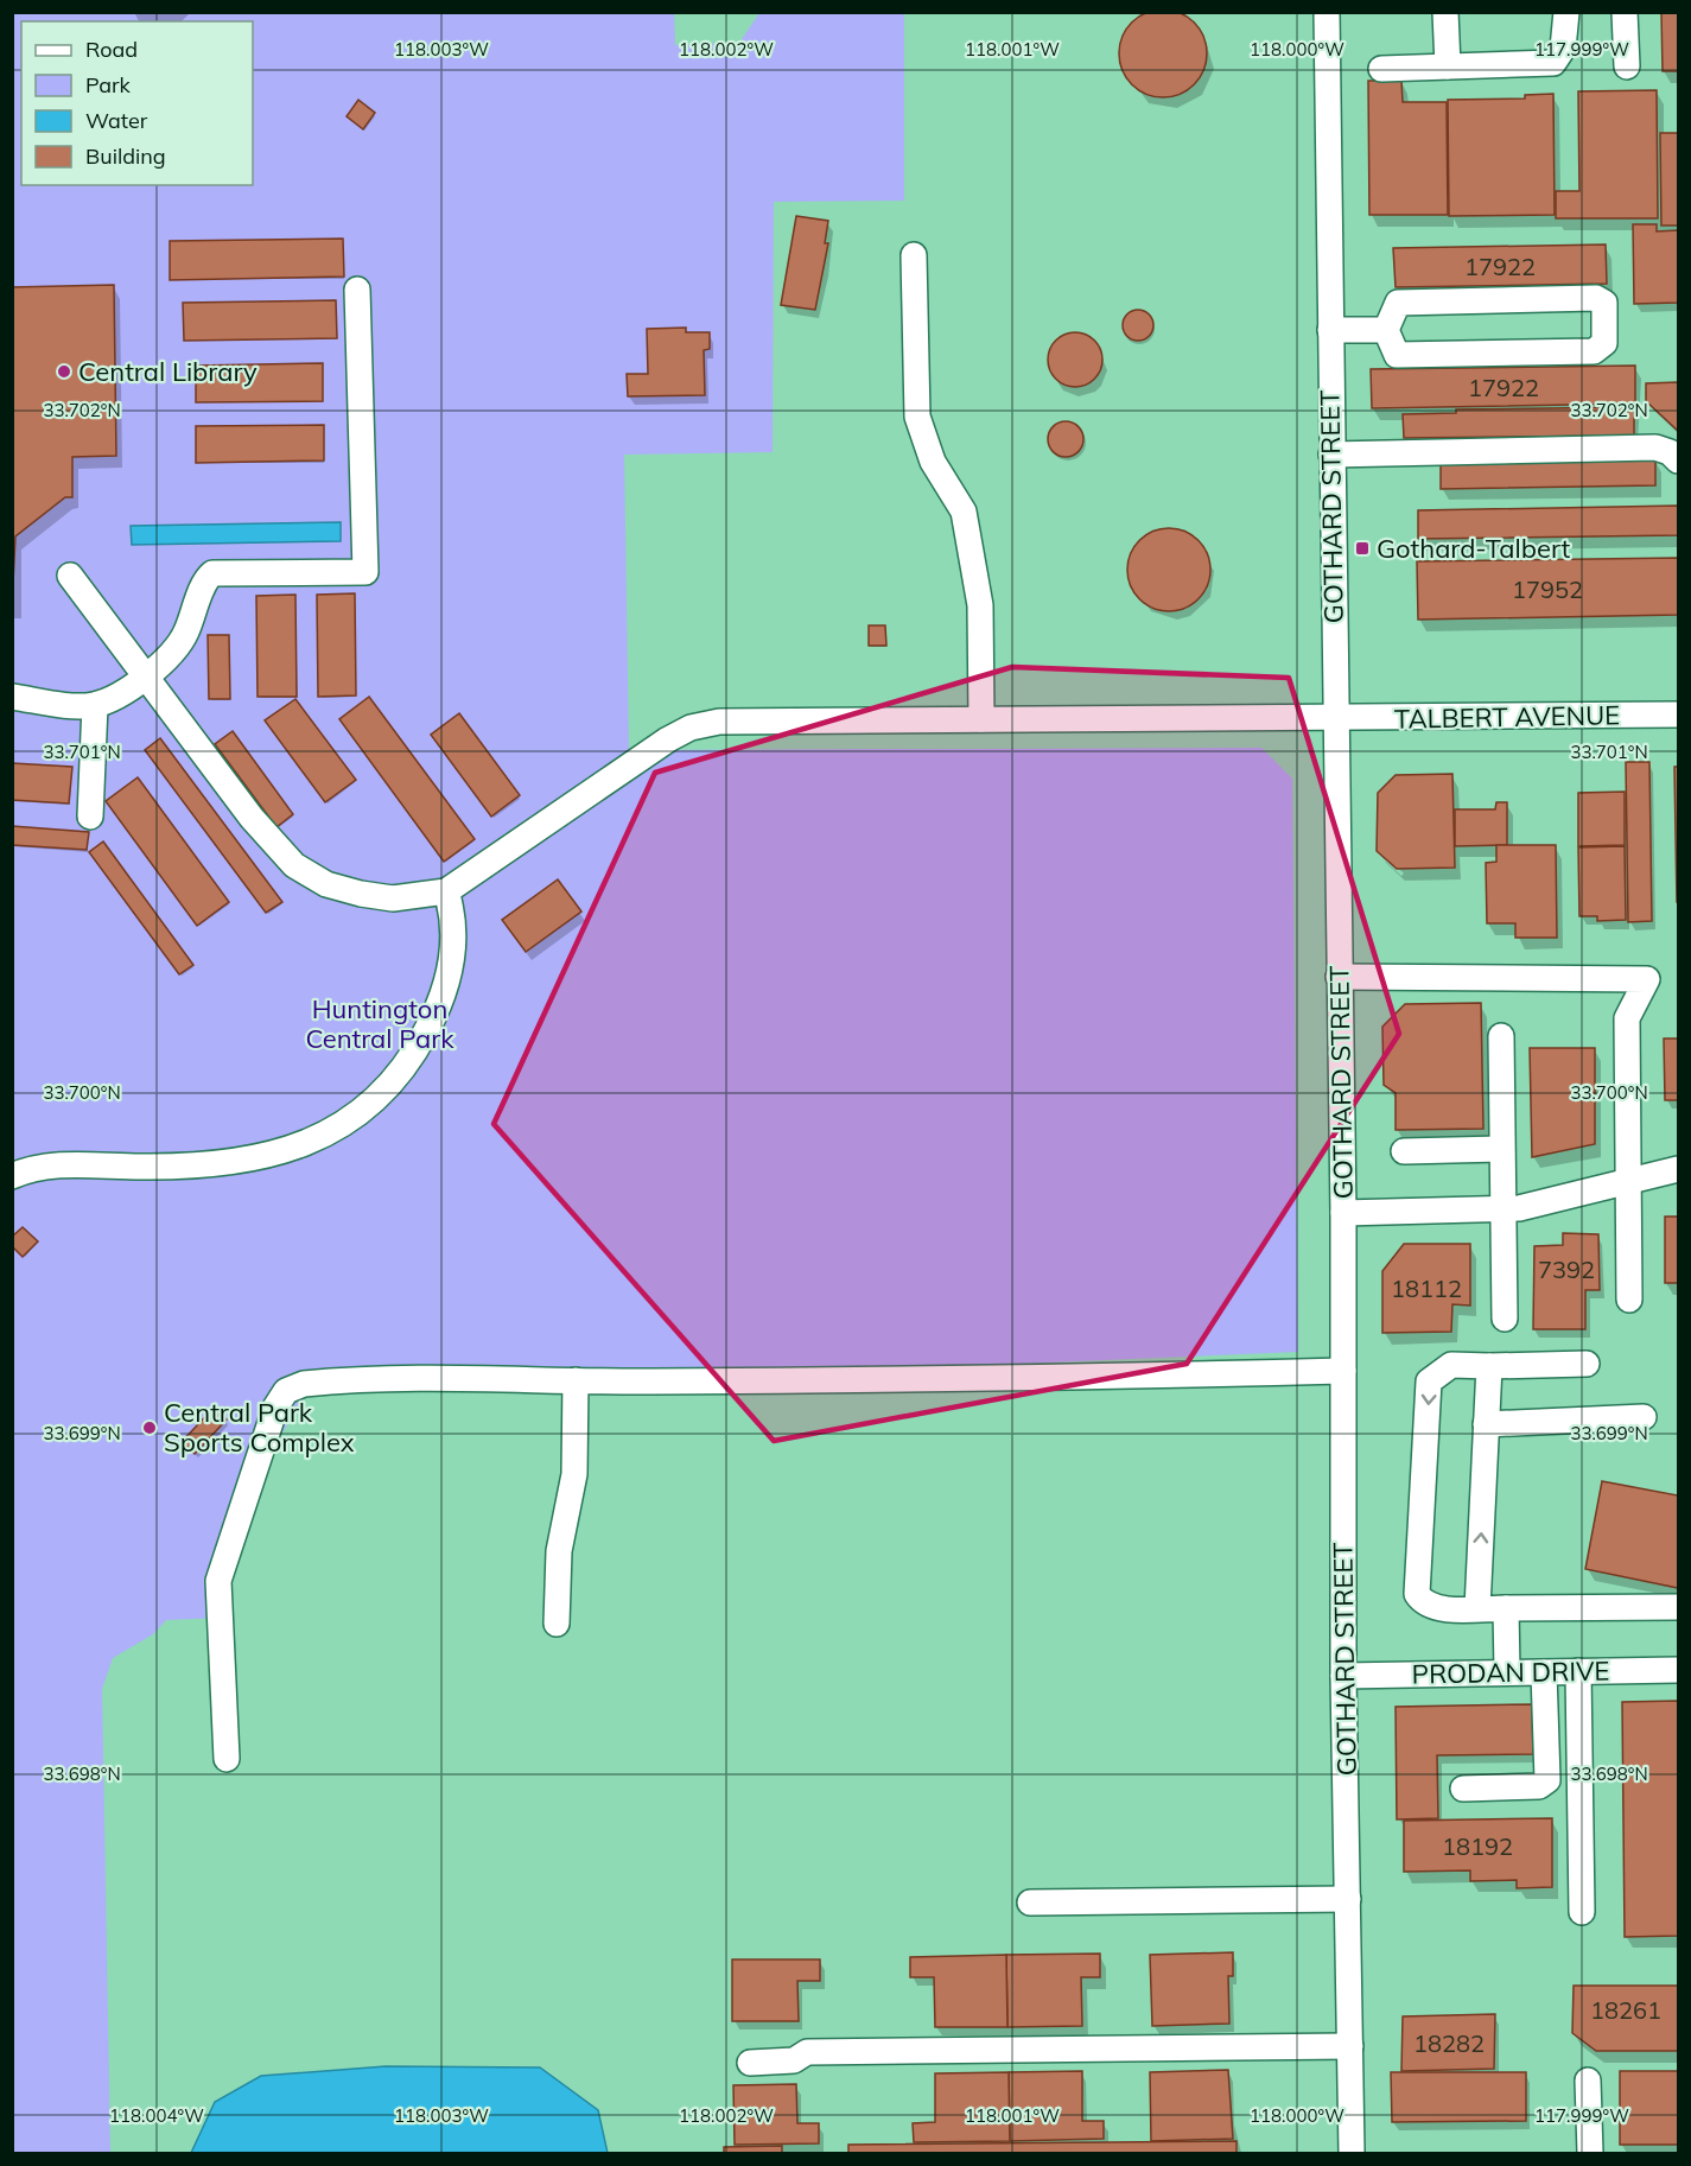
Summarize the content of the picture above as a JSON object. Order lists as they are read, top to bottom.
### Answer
{
  "streets": {
    "street": ["GOTHARD STREET", "TALBERT AVENUE", "PRODAN DRIVE"]
  },
  "crossings": [
    ["GOTHARD STREET", "TALBERT AVENUE"],
    ["GOTHARD STREET", "PRODAN DRIVE"]
  ],
  "parks": ["Huntington Central Park"],
  "places": {
    "other": ["Central Library", "Central Park Sports Complex"],
    "transit": ["Gothard-Talbert"]
  },
  "house_numbers": [
    "17922",
    "17922",
    "17952",
    "7392",
    "18112",
    "18192",
    "18261",
    "18282"
  ],
  "legend": [
    "Road",
    "Park",
    "Water",
    "Building"
  ],
  "coordinates": [
    "118.003°W",
    "118.002°W",
    "118.001°W",
    "118.000°W",
    "117.999°W",
    "33.702°N",
    "33.701°N",
    "33.700°N",
    "33.699°N",
    "33.698°N",
    "118.004°W"
  ]
}
